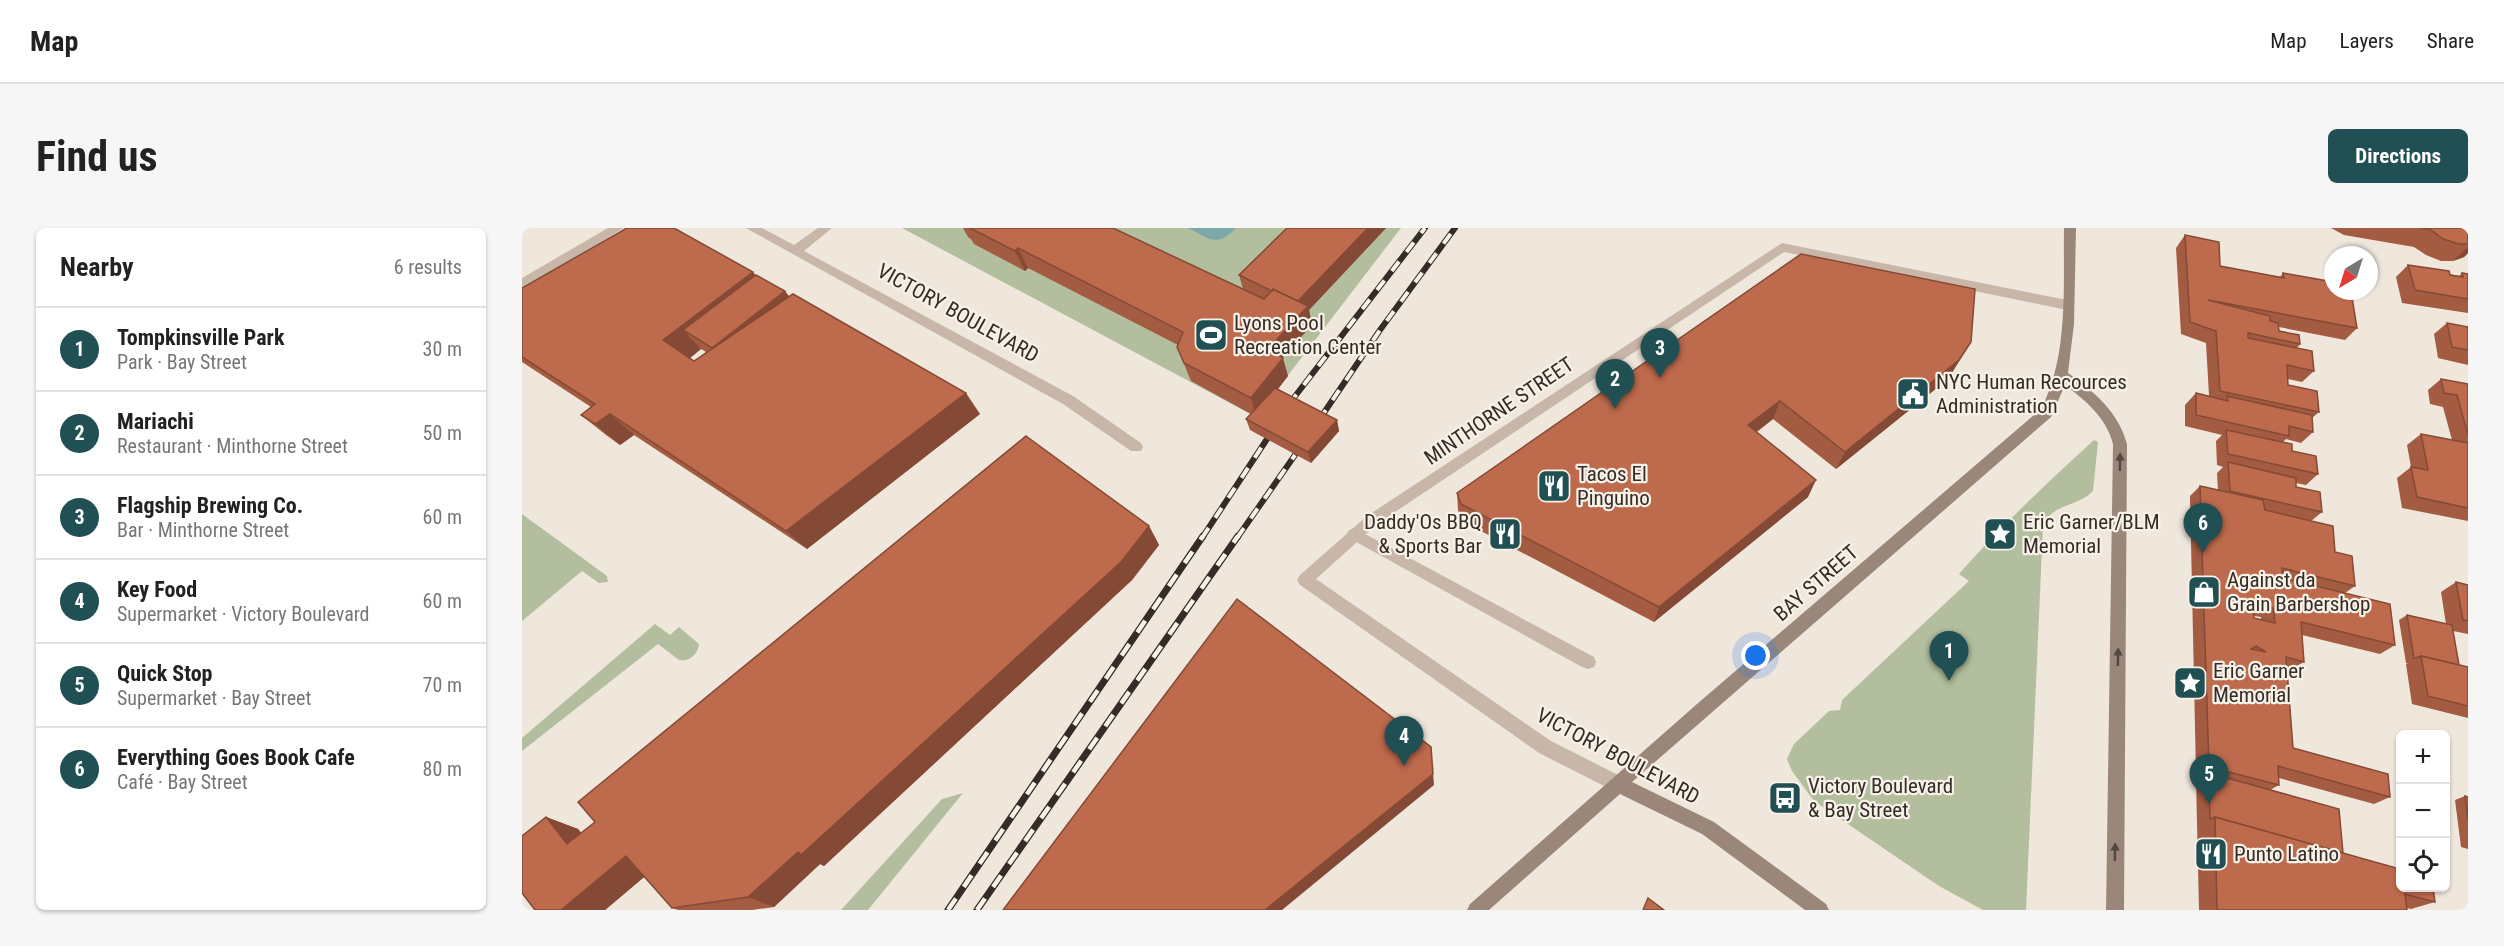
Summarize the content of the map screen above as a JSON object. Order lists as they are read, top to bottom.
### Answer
{
  "streets": {
    "main road": ["VICTORY BOULEVARD", "BAY STREET"],
    "street": ["MINTHORNE STREET"]
  },
  "crossings": [
    ["VICTORY BOULEVARD", "MINTHORNE STREET"],
    ["VICTORY BOULEVARD", "BAY STREET"],
    ["MINTHORNE STREET", "BAY STREET"]
  ],
  "places": {
    "sports": ["Lyons Pool Recreation Center"],
    "public building": ["NYC Human Recources Administration"],
    "restaurant": ["Tacos El Pinguino", "Daddy'Os BBQ & Sports Bar", "Punto Latino"],
    "place": ["Eric Garner/BLM Memorial", "Eric Garner Memorial"],
    "shop": ["Against da Grain Barbershop"],
    "bus stop": ["Victory Boulevard & Bay Street"]
  },
  "north": "bottom left",
  "page": {
    "header": "Map",
    "nav": ["Map", "Layers", "Share"],
    "buttons": "Directions",
    "title": "Find us",
    "heading": ["Nearby", "6 results"],
    "list": [
      {
        "mark": "1",
        "name": "Tompkinsville Park",
        "note": "Park · Bay Street",
        "value": "30 m"
      },
      {
        "mark": "2",
        "name": "Mariachi",
        "note": "Restaurant · Minthorne Street",
        "value": "50 m"
      },
      {
        "mark": "3",
        "name": "Flagship Brewing Co.",
        "note": "Bar · Minthorne Street",
        "value": "60 m"
      },
      {
        "mark": "4",
        "name": "Key Food",
        "note": "Supermarket · Victory Boulevard",
        "value": "60 m"
      },
      {
        "mark": "5",
        "name": "Quick Stop",
        "note": "Supermarket · Bay Street",
        "value": "70 m"
      },
      {
        "mark": "6",
        "name": "Everything Goes Book Cafe",
        "note": "Café · Bay Street",
        "value": "80 m"
      }
    ],
    "pins": [
      "3",
      "2",
      "6",
      "1",
      "4",
      "5"
    ],
    "map_buttons": ["+", "−"]
  }
}
